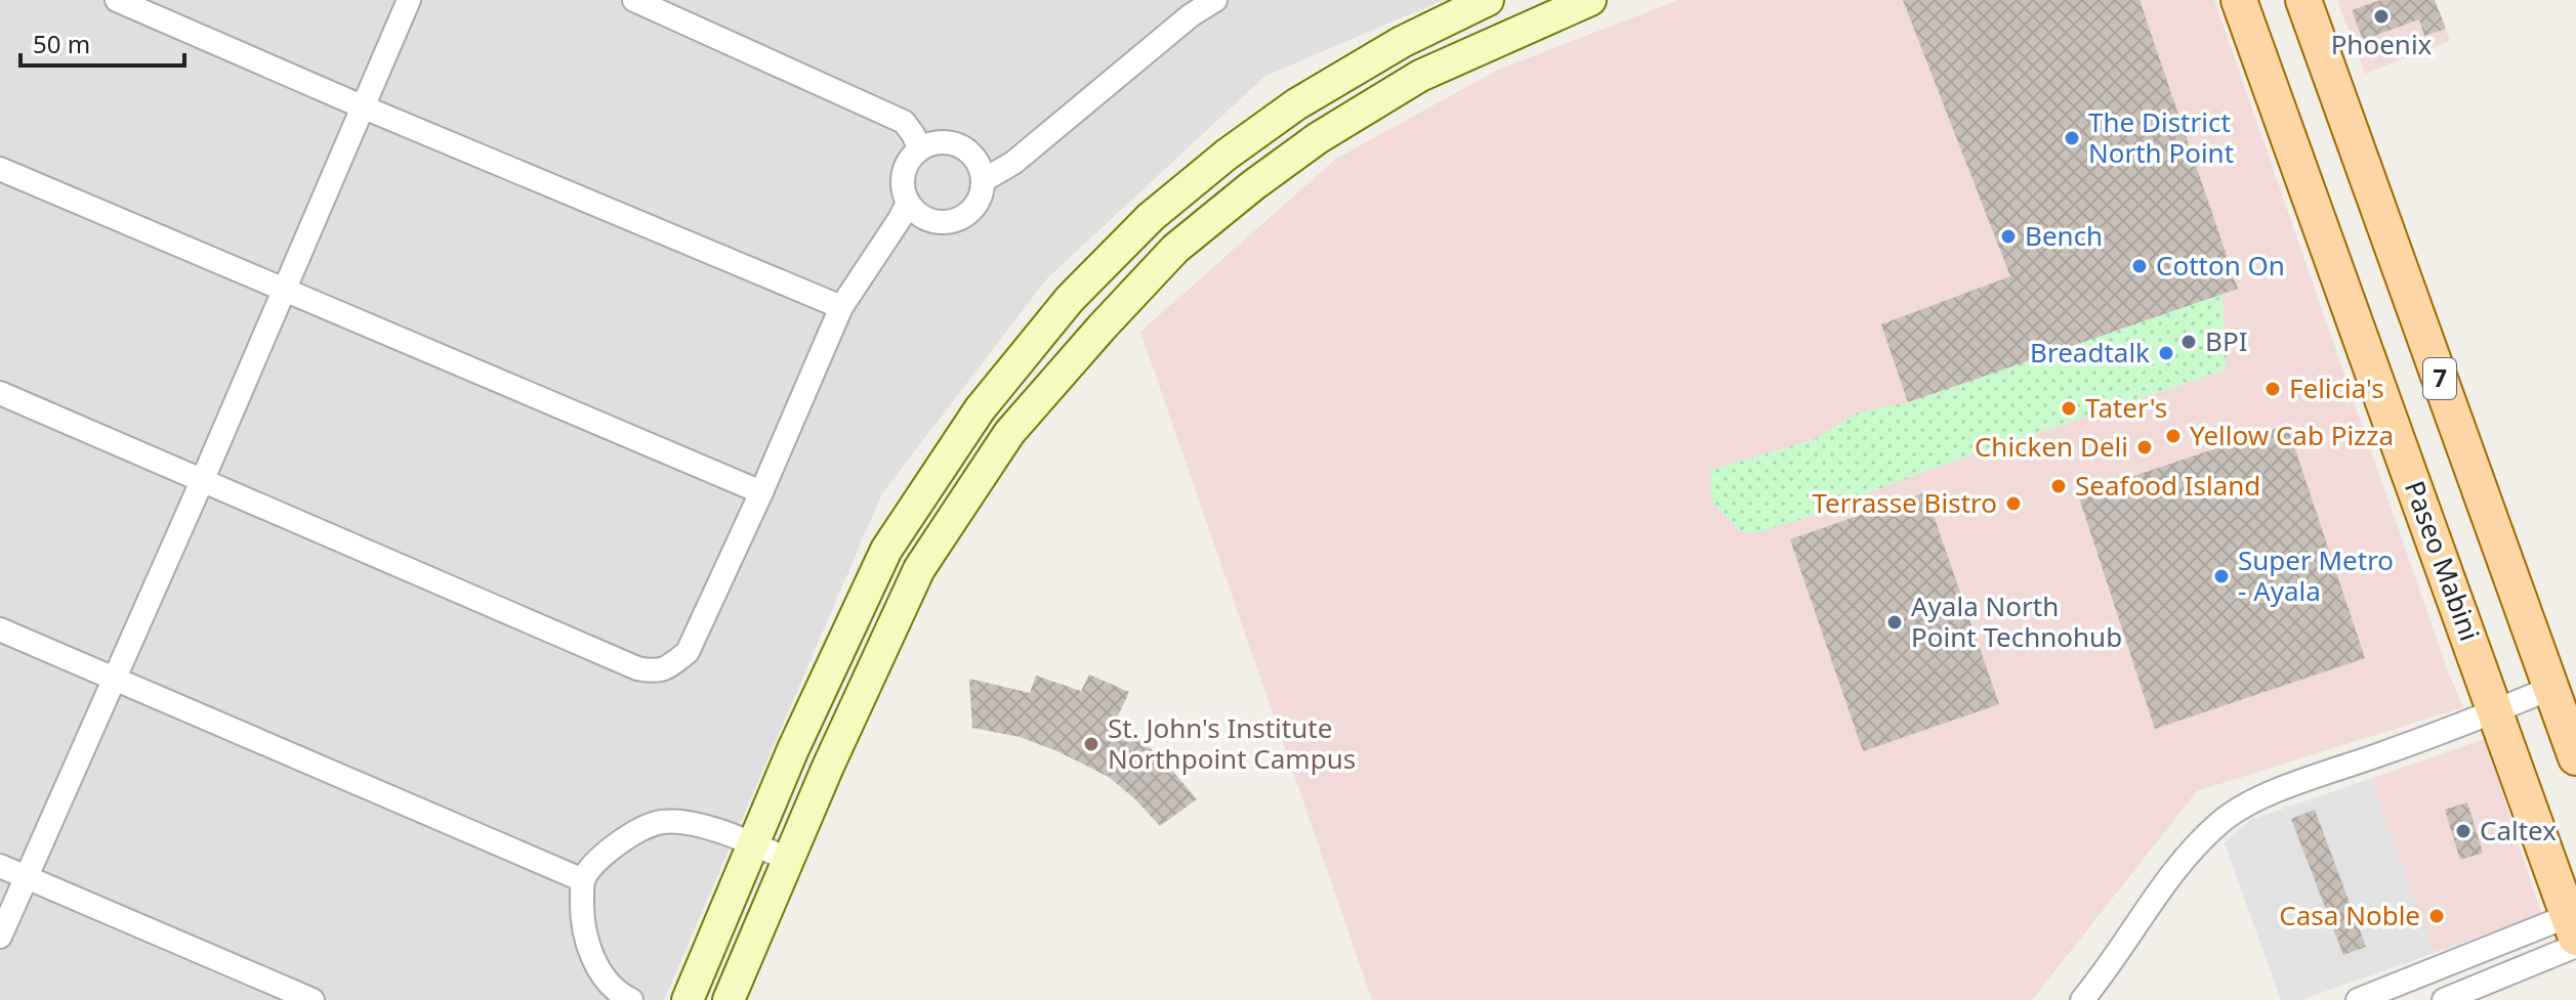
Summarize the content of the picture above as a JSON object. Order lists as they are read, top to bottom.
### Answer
{
  "streets": {
    "main road": ["7", "Paseo Mabini"]
  },
  "places": [
    "Phoenix",
    "The District North Point",
    "Bench",
    "Cotton On",
    "BPI",
    "Breadtalk",
    "Felicia's",
    "Tater's",
    "Yellow Cab Pizza",
    "Chicken Deli",
    "Seafood Island",
    "Terrasse Bistro",
    "Super Metro - Ayala",
    "Ayala North Point Technohub",
    "St. John's Institute Northpoint Campus",
    "Caltex",
    "Casa Noble"
  ],
  "scale_bar": "50 m"
}
